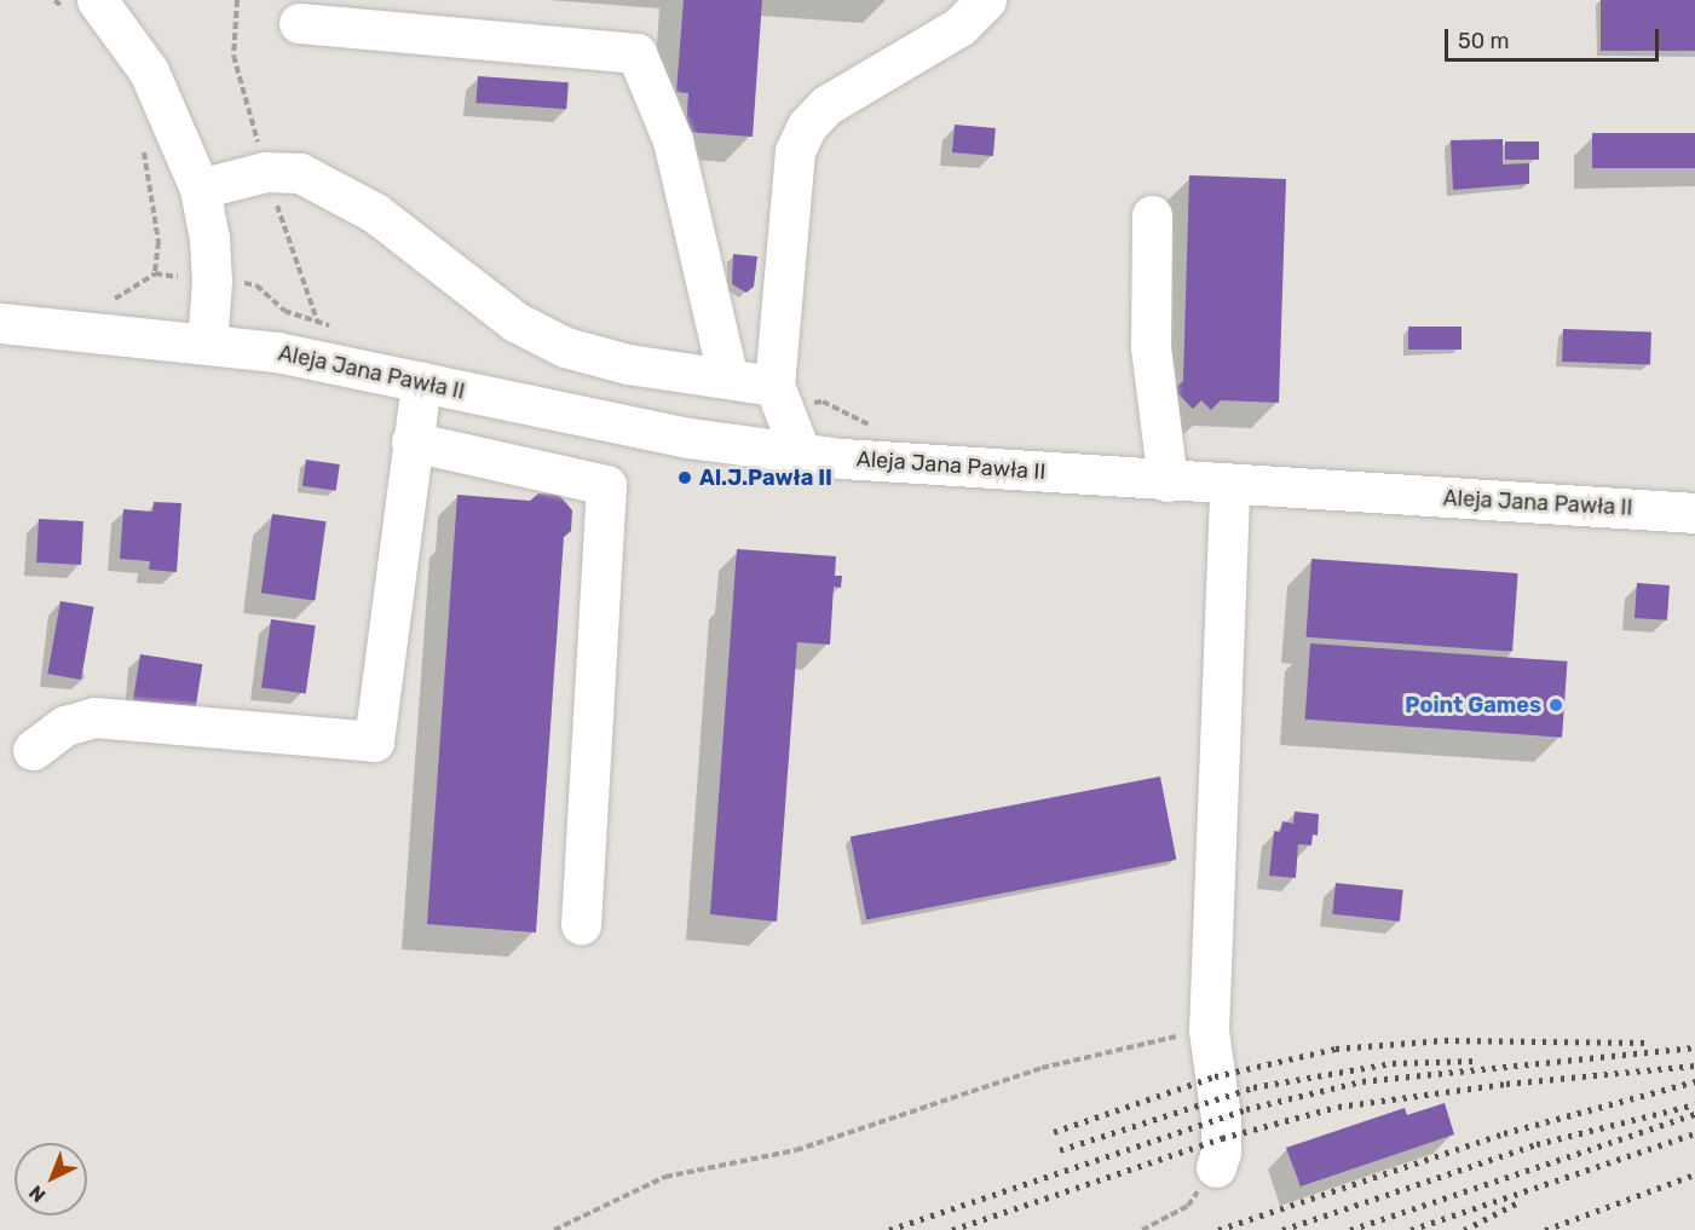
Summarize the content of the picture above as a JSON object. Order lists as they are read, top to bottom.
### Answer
{
  "streets": {
    "main road": ["Aleja Jana Pawła II"]
  },
  "places": ["Al.J.Pawła II", "Point Games"],
  "scale_bar": "50 m",
  "north": "bottom left"
}
